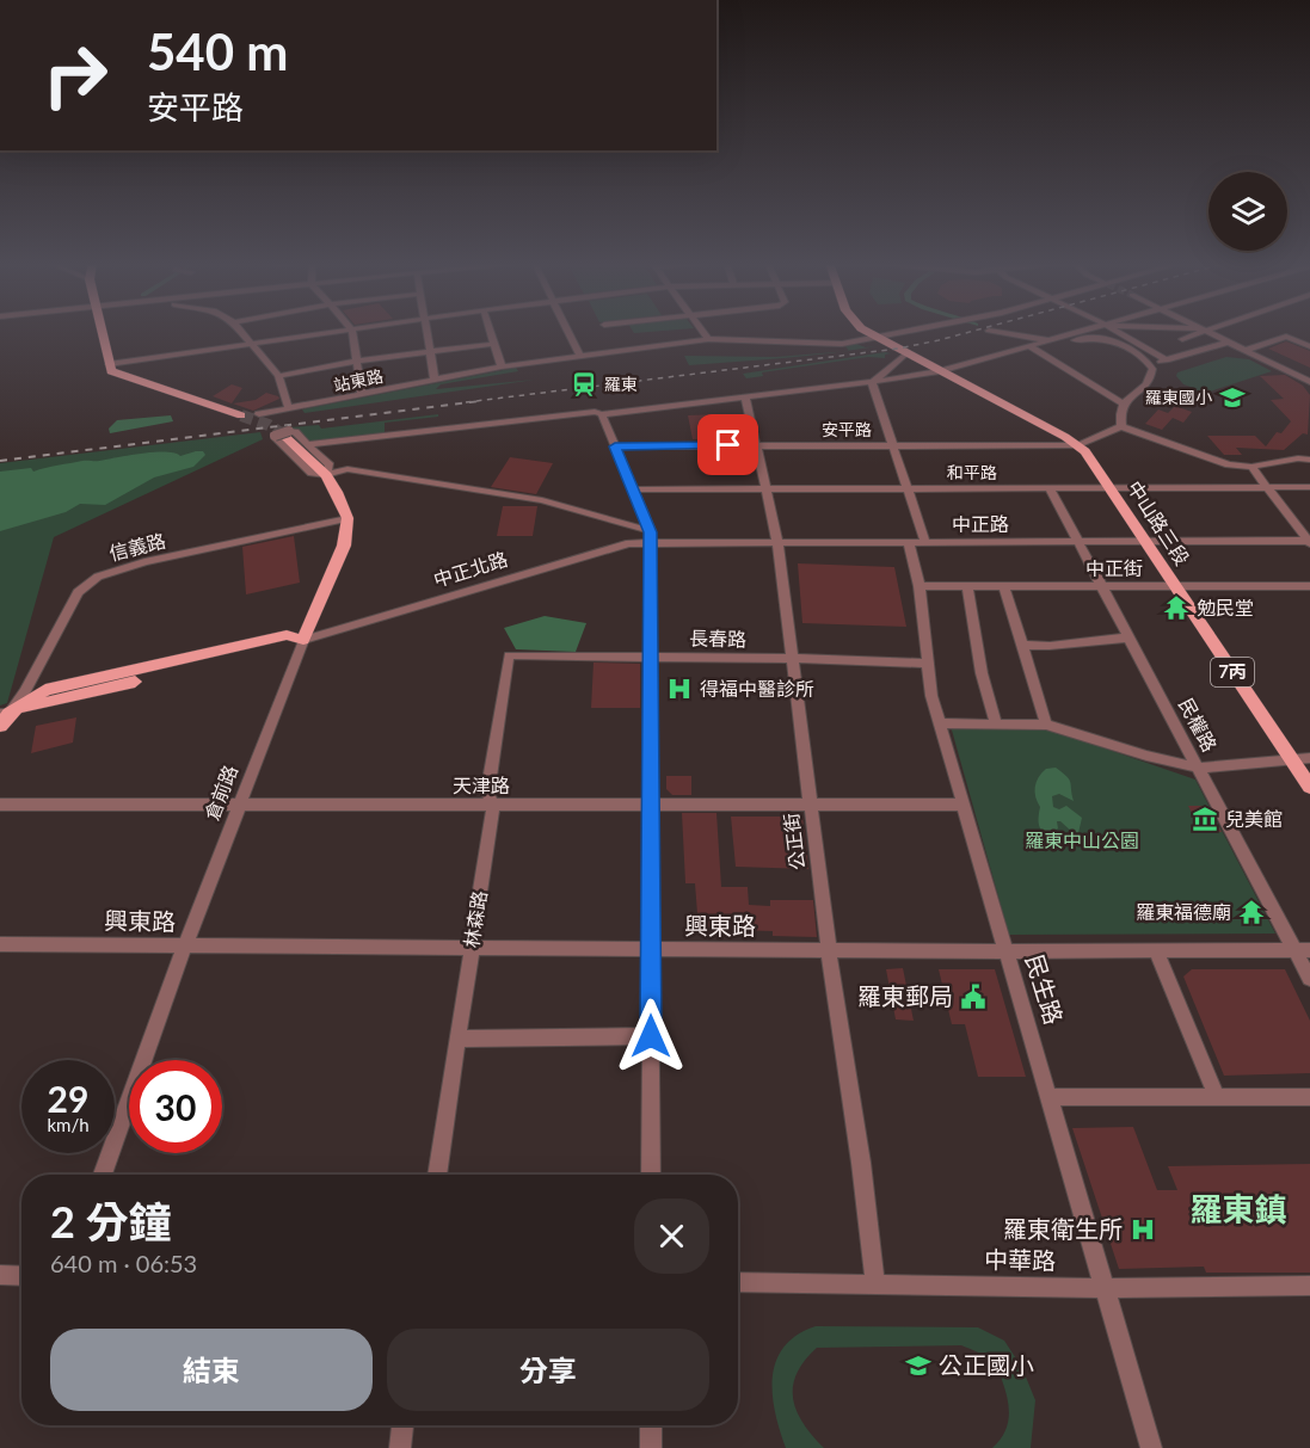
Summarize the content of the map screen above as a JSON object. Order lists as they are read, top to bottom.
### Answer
{
  "streets": {
    "main road": [
      "中山路三段",
      "中正北路",
      "7丙",
      "倉前路"
    ],
    "street": [
      "站東路",
      "安平路",
      "和平路",
      "中正路",
      "信義路",
      "中正街",
      "長春路",
      "民權路",
      "天津路",
      "公正街",
      "林森路",
      "興東路",
      "民生路",
      "中華路"
    ]
  },
  "crossings": [
    ["站東路", "7丙"],
    ["安平路", "中山路三段"],
    ["安平路", "公正街"],
    ["和平路", "中山路三段"],
    ["和平路", "民權路"],
    ["和平路", "公正街"],
    ["中山路三段", "中正路"],
    ["中山路三段", "中正街"],
    ["中山路三段", "7丙"],
    ["中正路", "中正北路"],
    ["中正路", "民權路"],
    ["中正路", "公正街"],
    ["中正路", "民生路"],
    ["信義路", "中正北路"],
    ["信義路", "倉前路"],
    ["中正街", "民權路"],
    ["中正街", "民生路"],
    ["中正北路", "倉前路"],
    ["長春路", "公正街"],
    ["長春路", "林森路"],
    ["長春路", "民生路"],
    ["民權路", "興東路"],
    ["天津路", "倉前路"],
    ["天津路", "公正街"],
    ["天津路", "林森路"],
    ["天津路", "民生路"],
    ["倉前路", "興東路"],
    ["公正街", "興東路"],
    ["公正街", "中華路"],
    ["林森路", "興東路"],
    ["興東路", "民生路"],
    ["民生路", "中華路"]
  ],
  "districts": ["羅東鎮"],
  "parks": ["羅東中山公園"],
  "places": {
    "station": ["羅東"],
    "school or university": ["羅東國小", "公正國小"],
    "temple": ["勉民堂", "羅東福德廟"],
    "hospital": ["得福中醫診所", "羅東衛生所"],
    "museum": ["兒美館"],
    "public building": ["羅東郵局"]
  },
  "page": {
    "turn": ["540 m", "安平路"],
    "speed": "29 km/h",
    "limit": "30",
    "heading": ["2 分鐘", "640 m · 06:53"],
    "buttons": ["結束", "分享"]
  }
}
